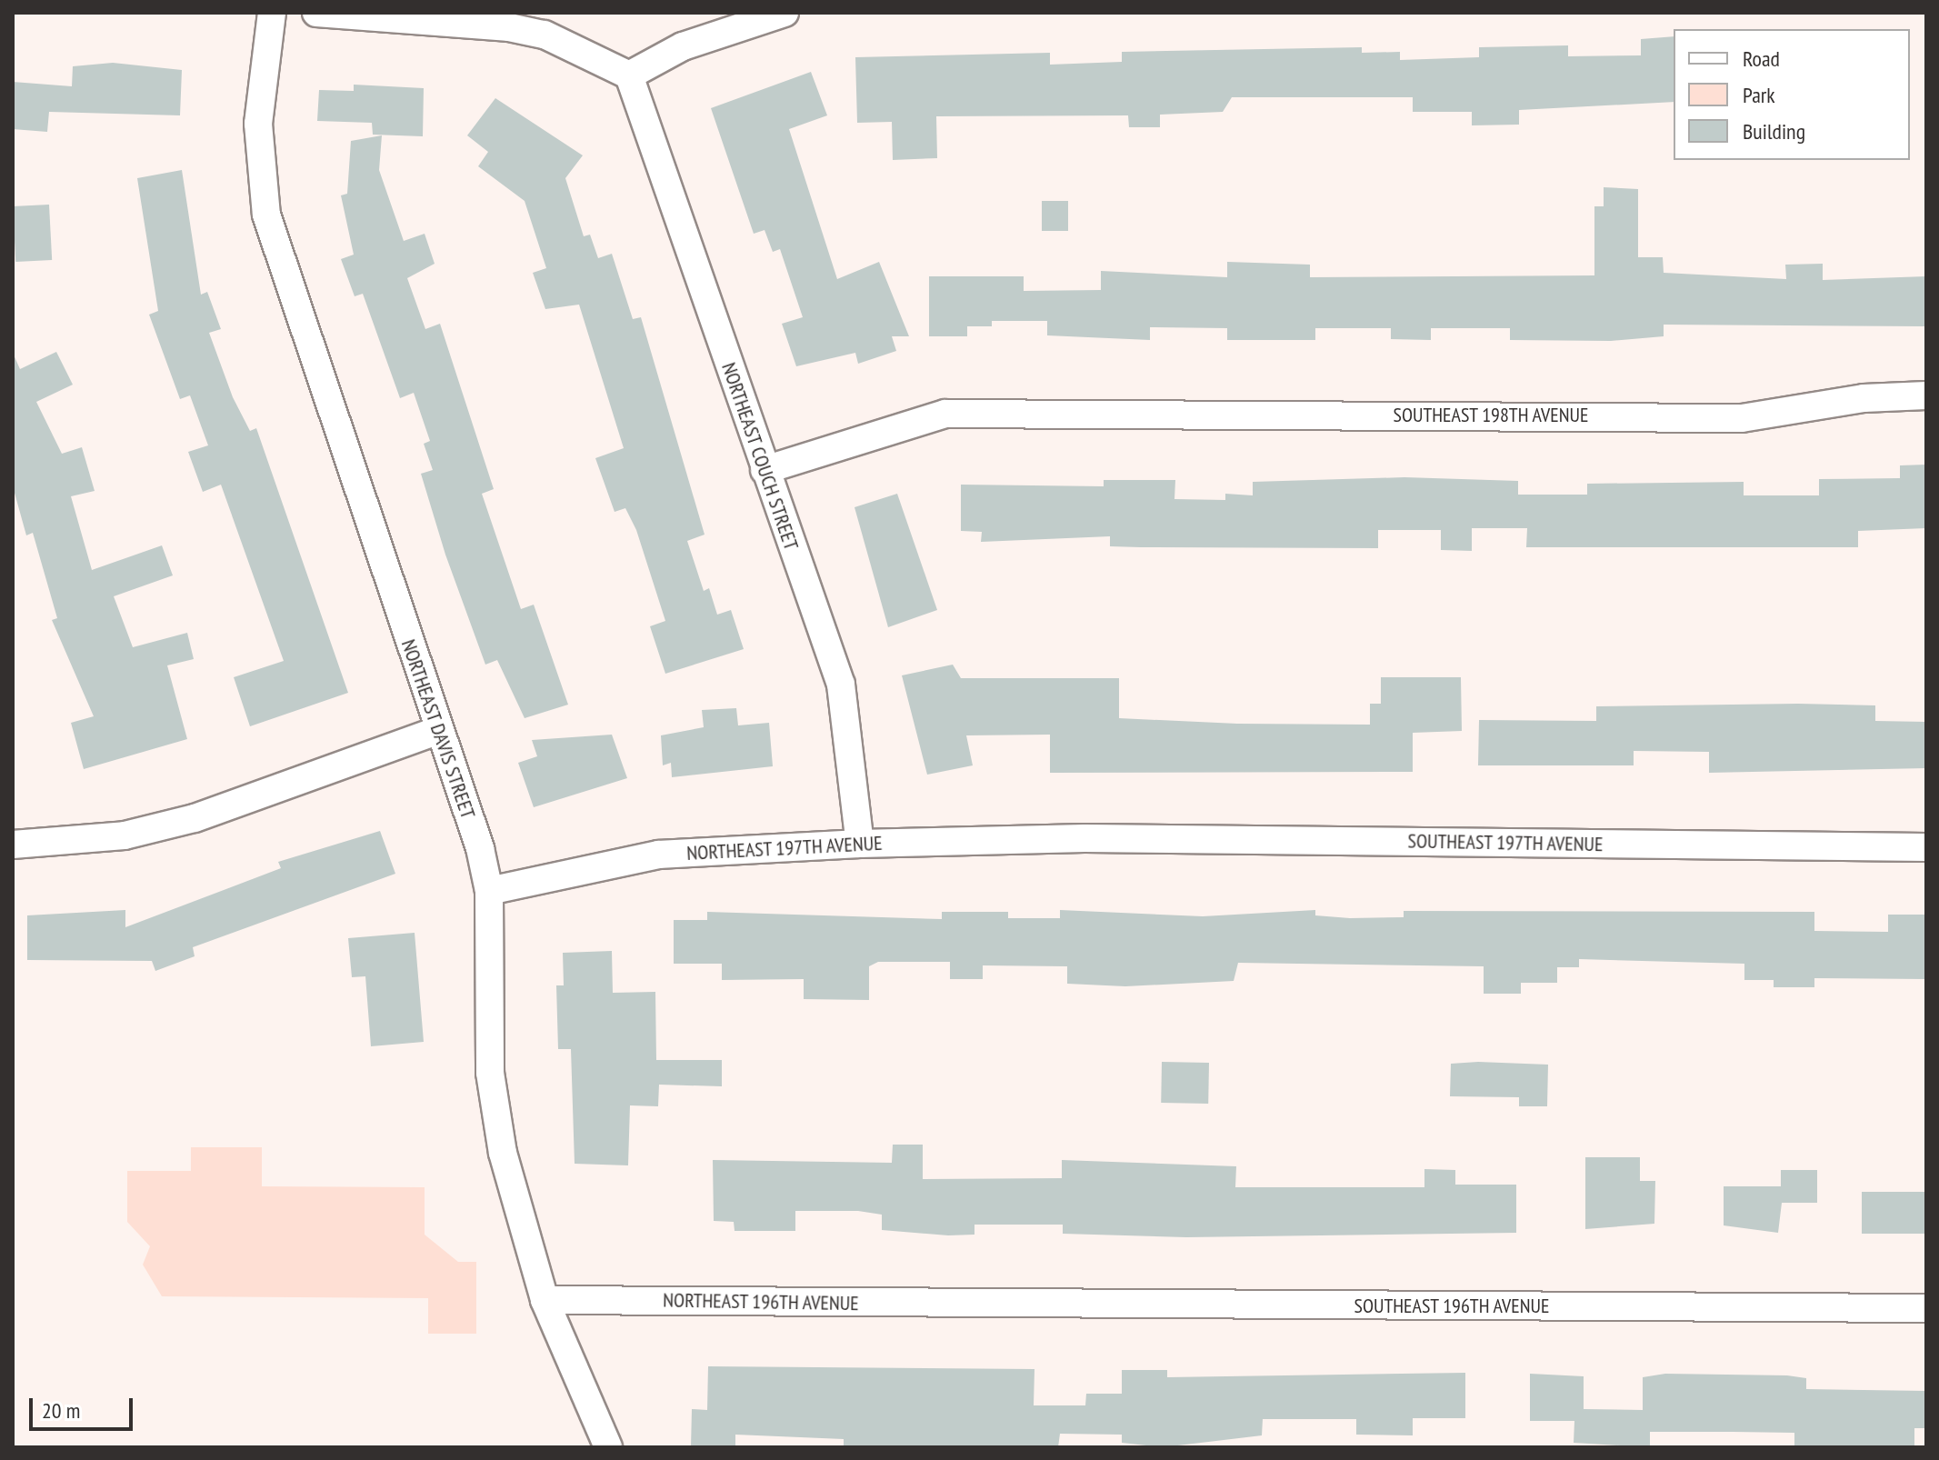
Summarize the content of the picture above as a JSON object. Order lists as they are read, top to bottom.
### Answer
{
  "streets": {
    "street": [
      "SOUTHEAST 198TH AVENUE",
      "NORTHEAST COUCH STREET",
      "NORTHEAST DAVIS STREET",
      "SOUTHEAST 197TH AVENUE",
      "NORTHEAST 197TH AVENUE",
      "NORTHEAST 196TH AVENUE",
      "SOUTHEAST 196TH AVENUE"
    ]
  },
  "crossings": [
    ["SOUTHEAST 198TH AVENUE", "NORTHEAST COUCH STREET"],
    ["NORTHEAST COUCH STREET", "NORTHEAST 197TH AVENUE"],
    ["NORTHEAST DAVIS STREET", "NORTHEAST 197TH AVENUE"],
    ["NORTHEAST DAVIS STREET", "NORTHEAST 196TH AVENUE"],
    ["SOUTHEAST 197TH AVENUE", "NORTHEAST 197TH AVENUE"],
    ["NORTHEAST 196TH AVENUE", "SOUTHEAST 196TH AVENUE"]
  ],
  "legend": ["Road", "Park", "Building"],
  "scale_bar": "20 m"
}
